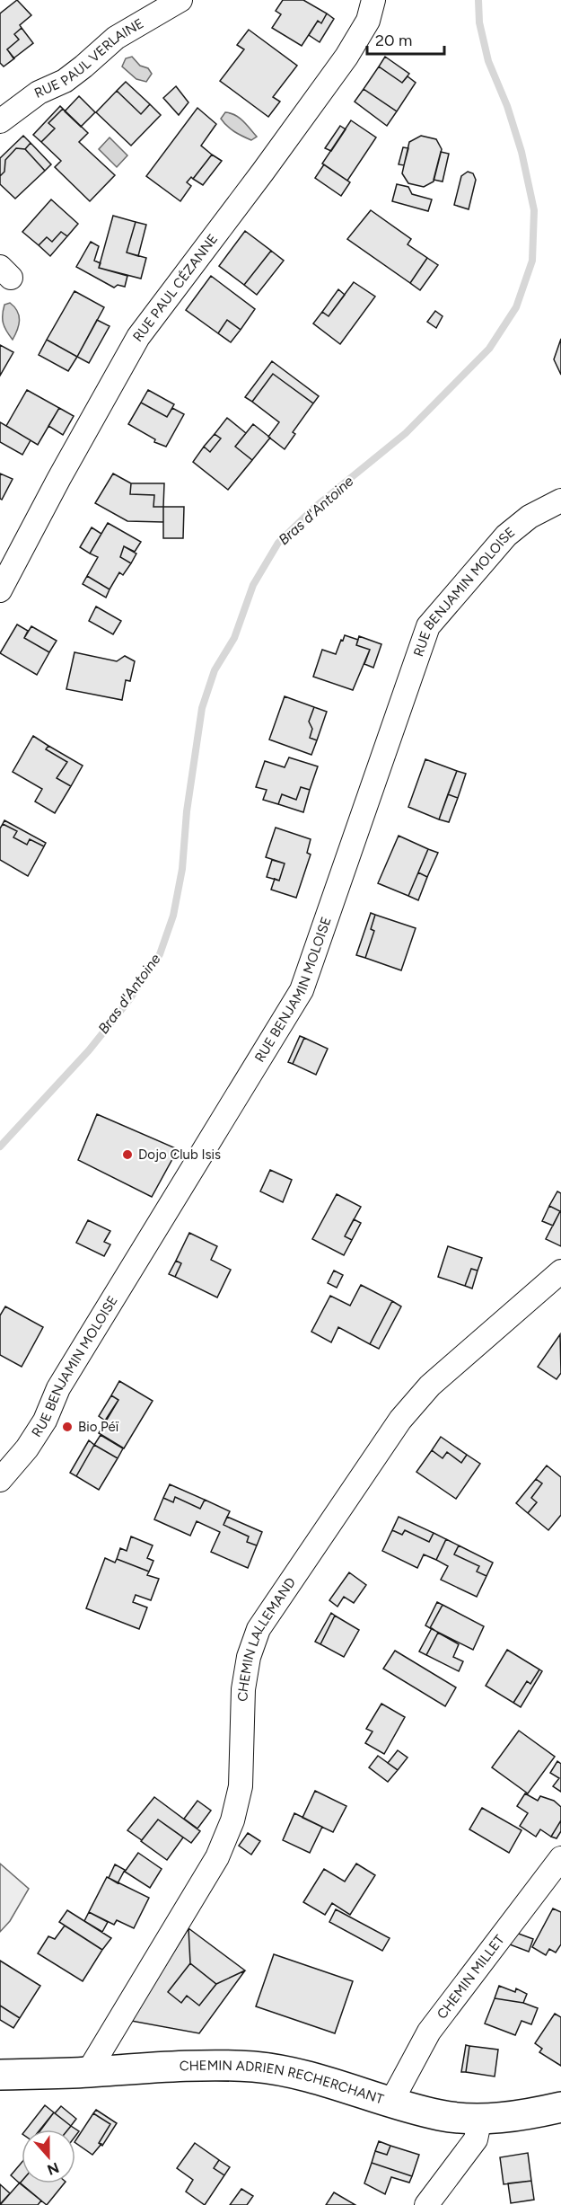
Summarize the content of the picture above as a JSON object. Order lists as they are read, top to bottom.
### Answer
{
  "streets": {
    "main road": ["CHEMIN ADRIEN RECHERCHANT"],
    "street": [
      "RUE PAUL VERLAINE",
      "RUE PAUL CÉZANNE",
      "RUE BENJAMIN MOLOISE",
      "CHEMIN LALLEMAND",
      "CHEMIN MILLET"
    ]
  },
  "crossings": [
    ["CHEMIN LALLEMAND", "CHEMIN ADRIEN RECHERCHANT"],
    ["CHEMIN MILLET", "CHEMIN ADRIEN RECHERCHANT"]
  ],
  "water": ["Bras d'Antoine"],
  "places": ["Dojo Club Isis", "Bio Péï"],
  "scale_bar": "20 m",
  "north": "bottom"
}
